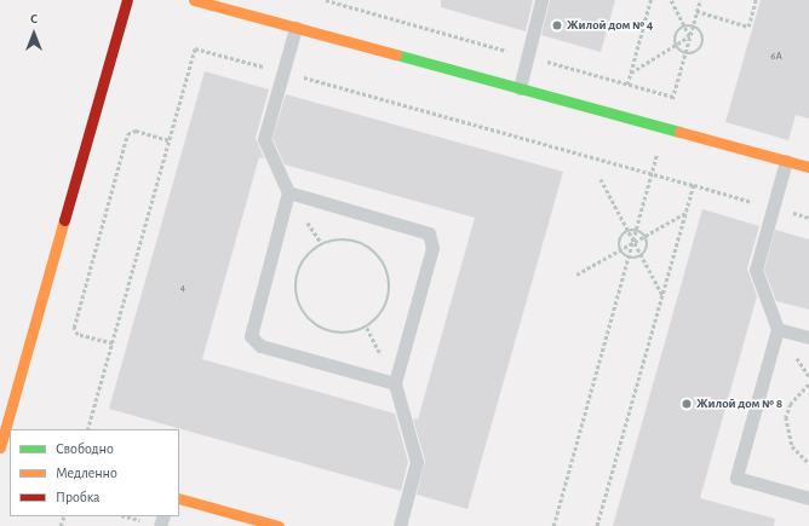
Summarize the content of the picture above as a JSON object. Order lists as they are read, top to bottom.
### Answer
{
  "places": ["Жилой дом № 4", "Жилой дом № 8"],
  "house_numbers": ["6А", "4"],
  "legend": ["Свободно", "Медленно", "Пробка"],
  "north": "top"
}
